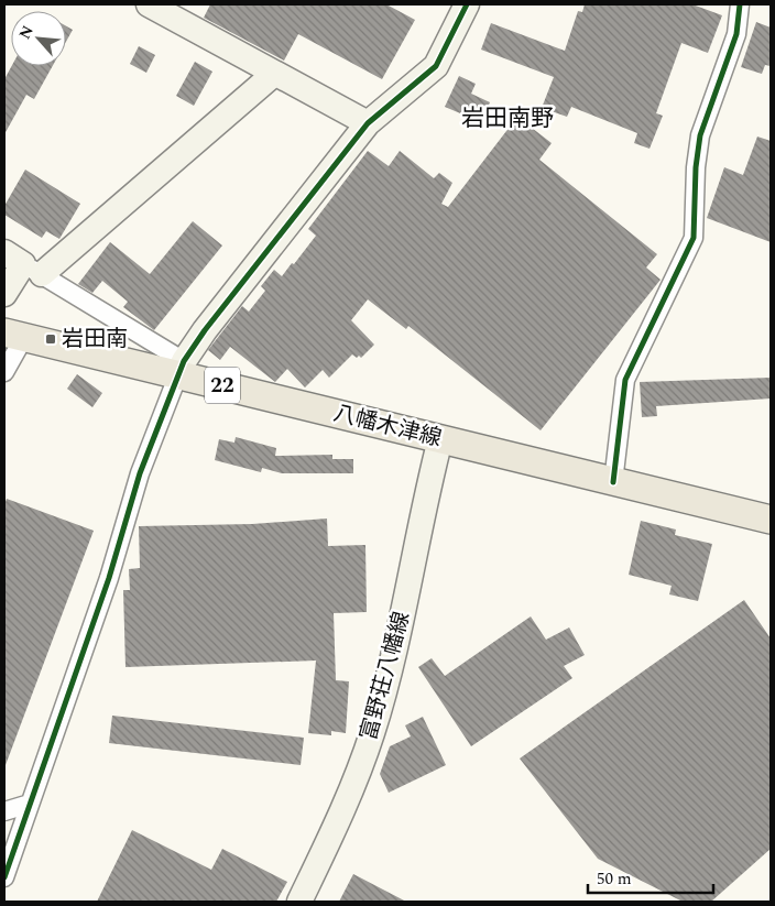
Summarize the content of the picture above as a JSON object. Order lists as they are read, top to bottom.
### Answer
{
  "streets": {
    "main road": ["22", "八幡木津線"],
    "street": ["富野荘八幡線"]
  },
  "crossings": [
    ["八幡木津線", "富野荘八幡線"]
  ],
  "districts": ["岩田南野"],
  "places": {
    "transit": ["岩田南"]
  },
  "scale_bar": "50 m",
  "north": "top left"
}
